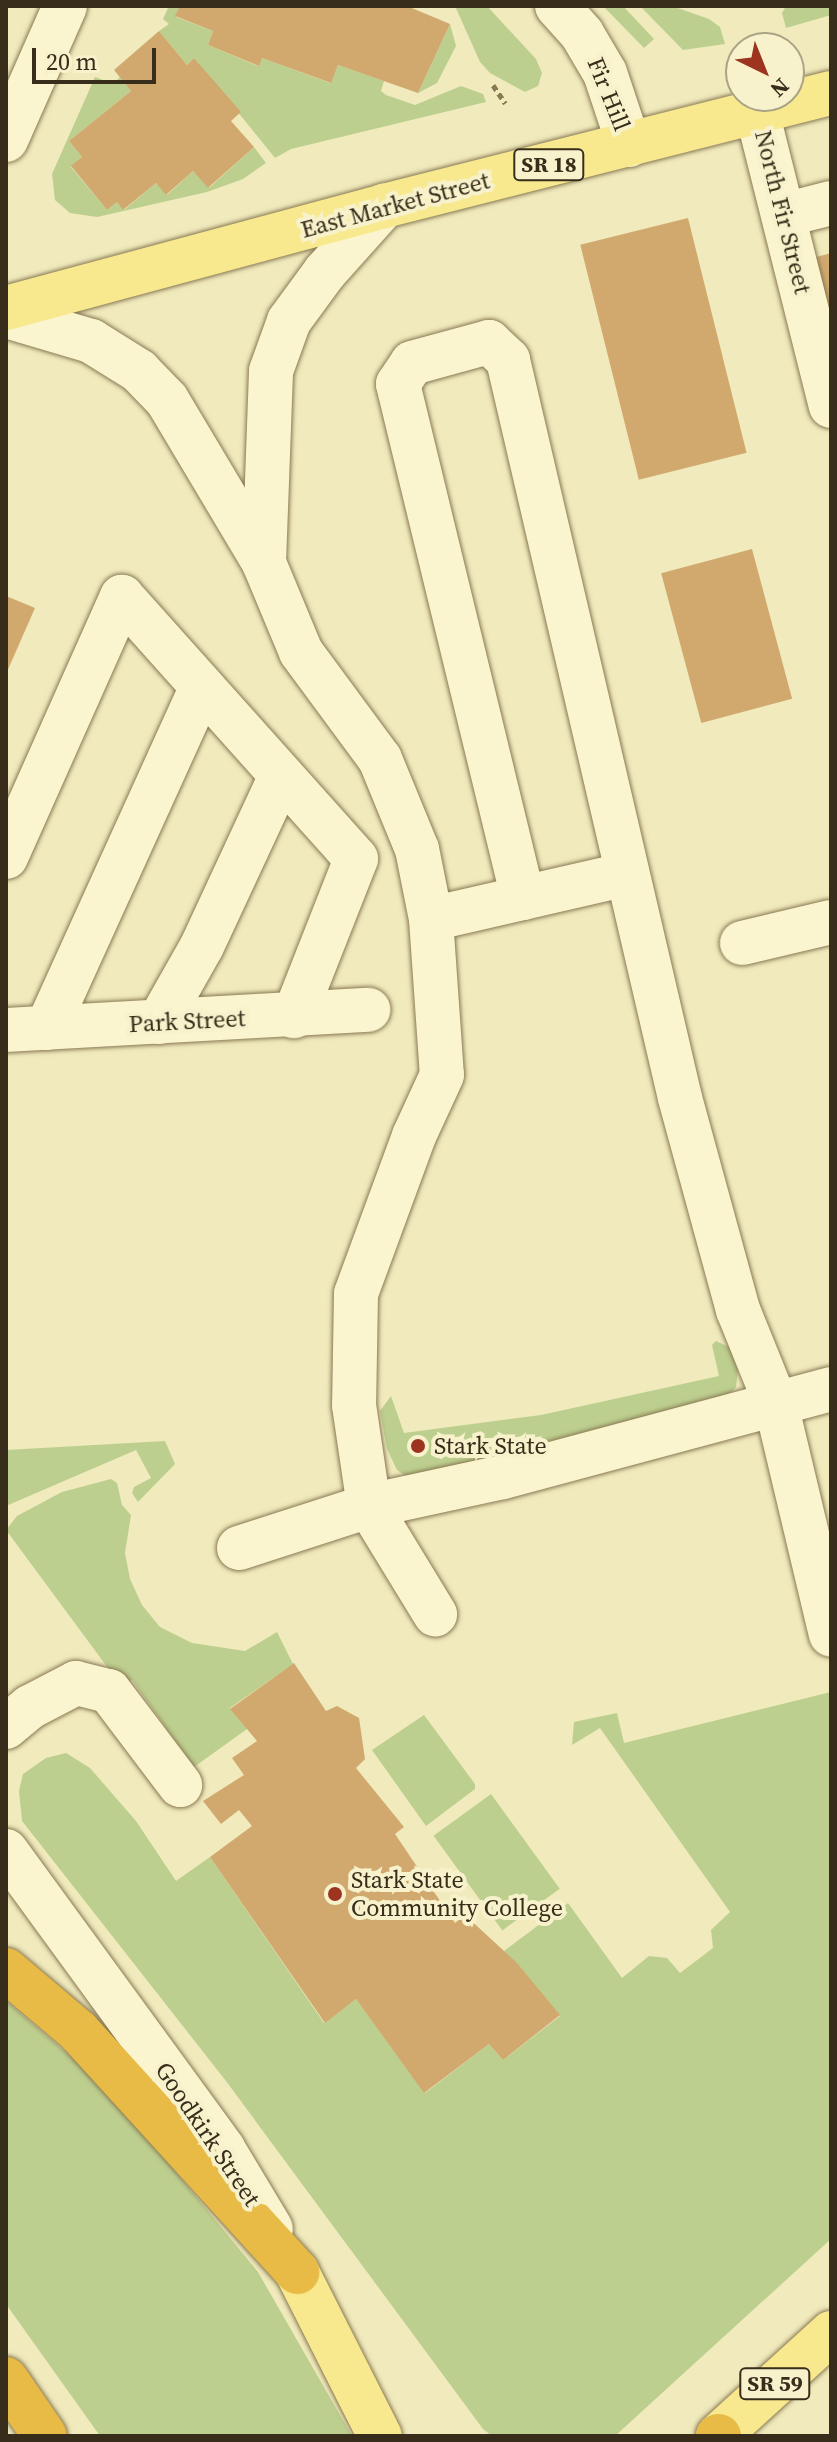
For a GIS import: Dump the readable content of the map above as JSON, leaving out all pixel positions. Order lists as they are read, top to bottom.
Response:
{
  "streets": {
    "main road": [
      "SR 18",
      "East Market Street",
      "Goodkirk Street",
      "SR 59"
    ],
    "street": ["Fir Hill", "North Fir Street", "Park Street"]
  },
  "crossings": [
    ["Fir Hill", "East Market Street"],
    ["East Market Street", "North Fir Street"]
  ],
  "places": ["Stark State", "Stark State Community College"],
  "scale_bar": "20 m",
  "north": "bottom right"
}
